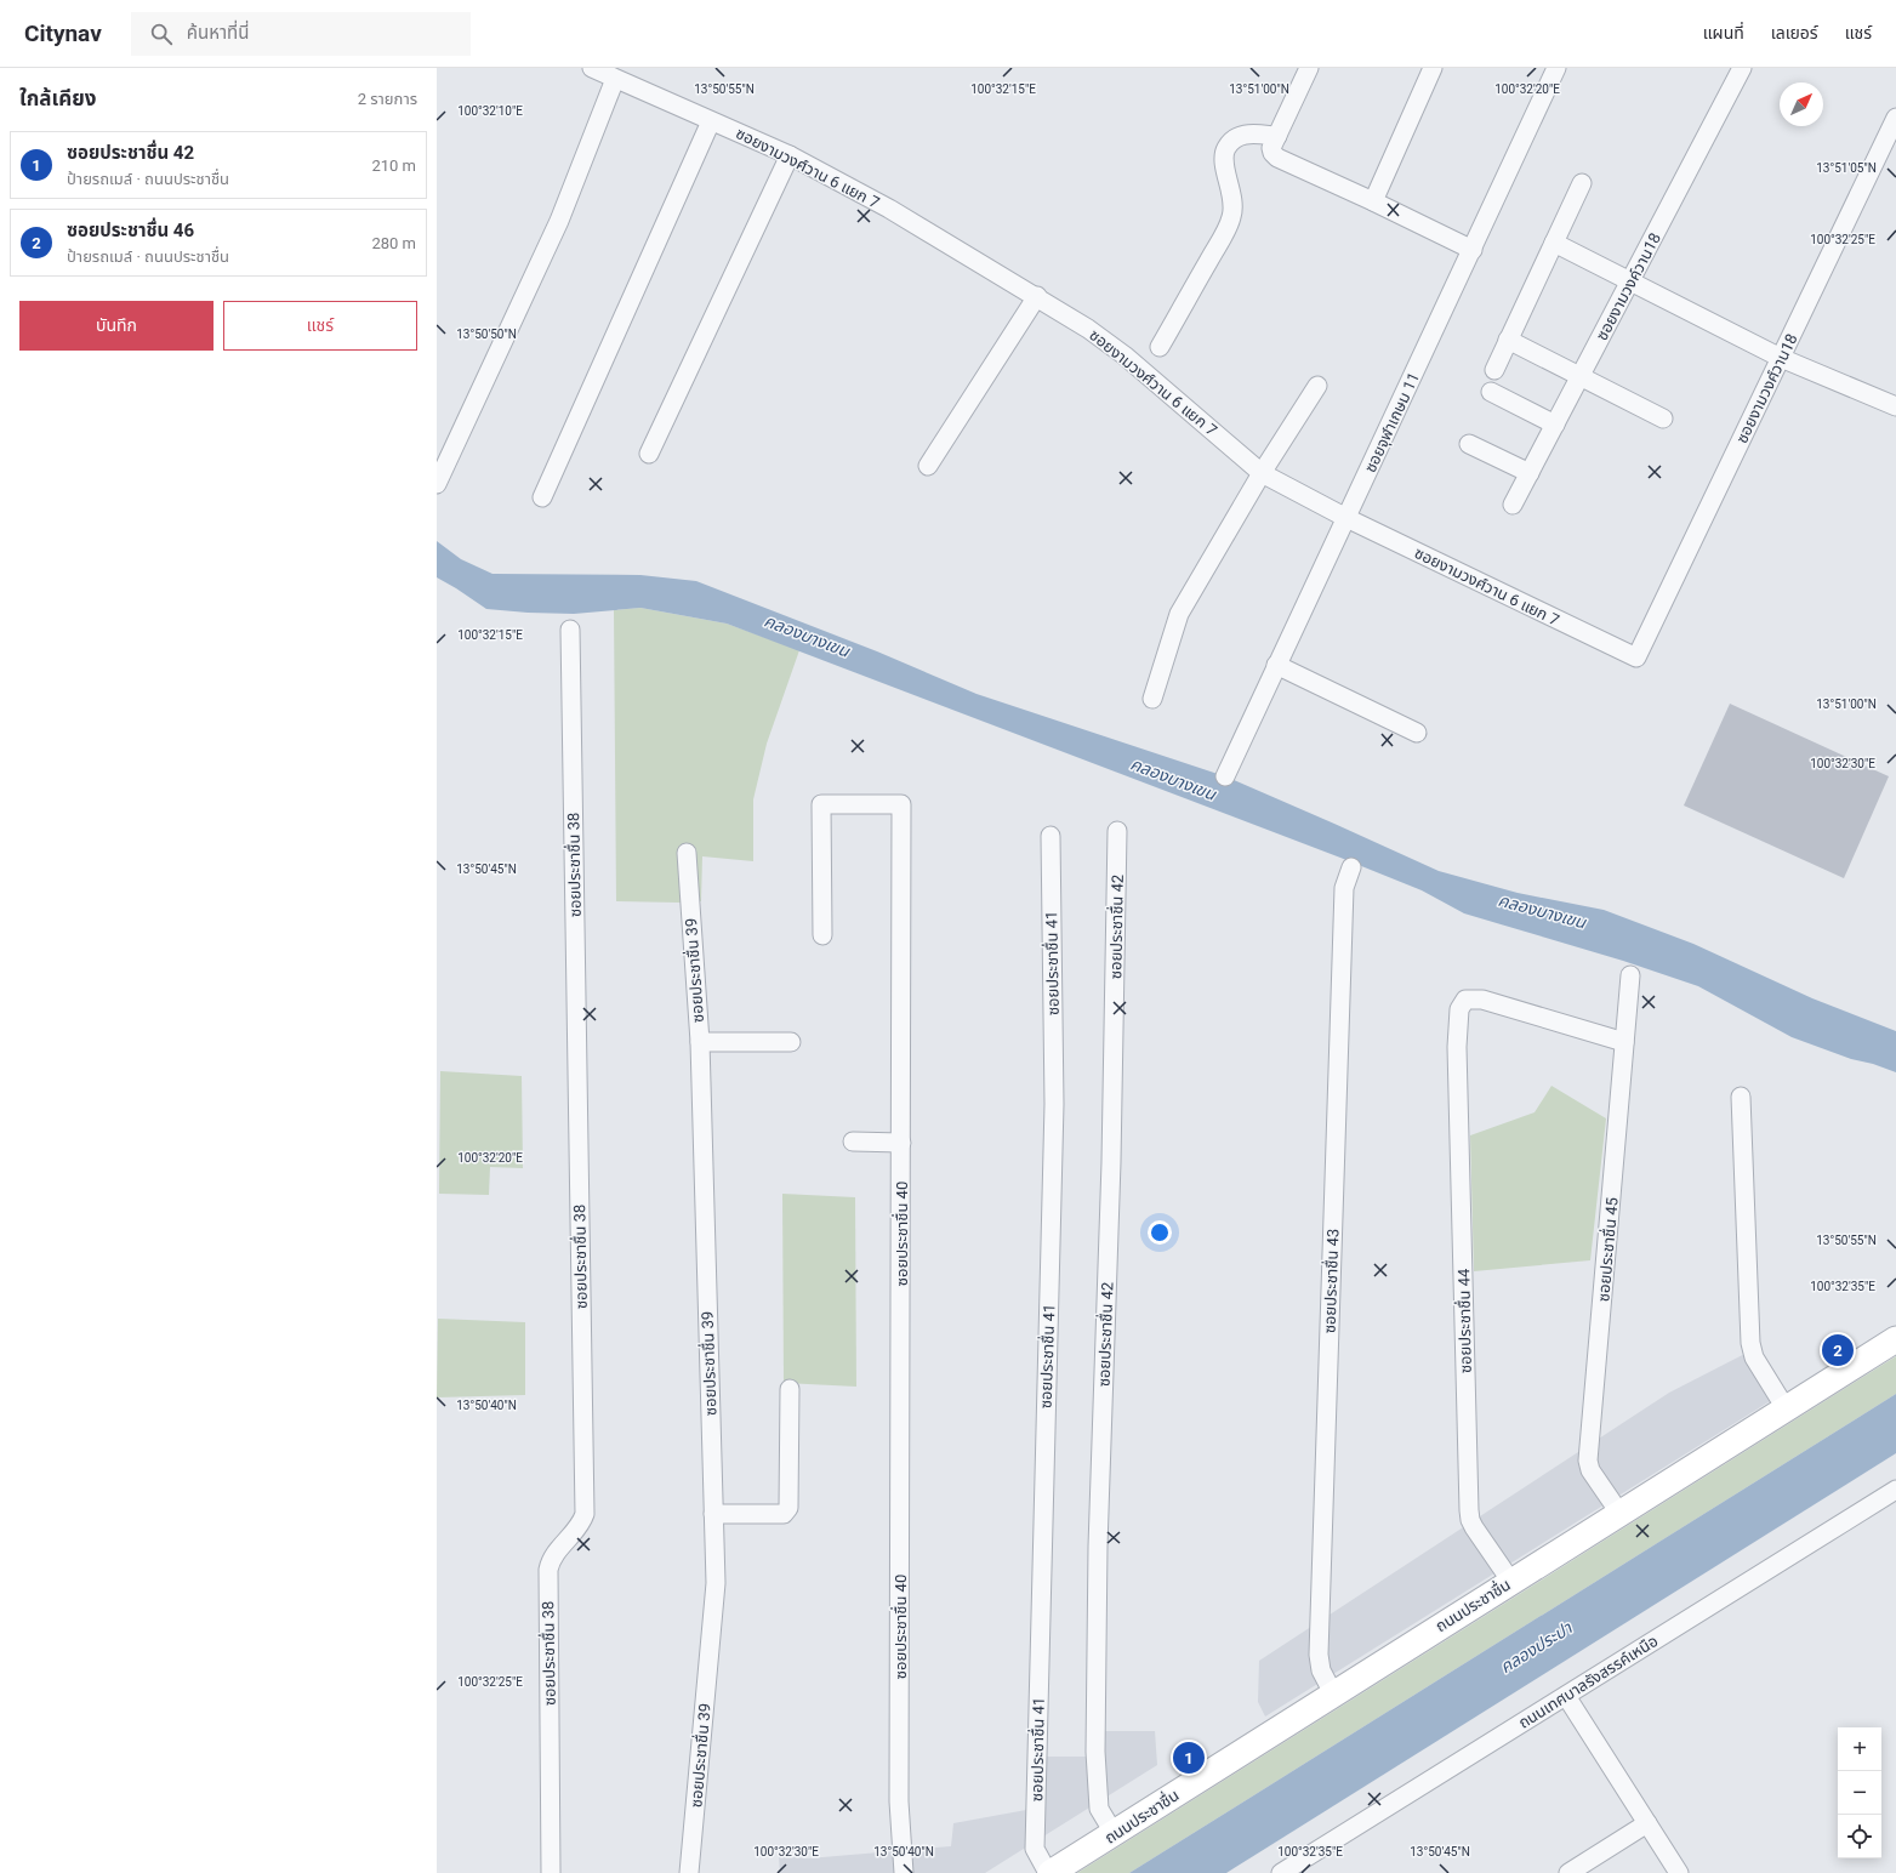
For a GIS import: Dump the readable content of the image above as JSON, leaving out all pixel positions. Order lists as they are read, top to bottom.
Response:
{
  "streets": {
    "main road": ["ถนนประชาชื่น"],
    "street": [
      "ซอยงามวงศ์วาน 6 แยก 7",
      "ซอยงามวงค์วาน18",
      "ซอยงามวงศ์วาน18",
      "ซอยจุฬาเกษม 11",
      "ซอยประชาชื่น 38",
      "ซอยประชาชื่น 42",
      "ซอยประชาชื่น 41",
      "ซอยประชาชื่น 39",
      "ซอยประชาชื่น 40",
      "ซอยประชาชื่น 45",
      "ซอยประชาชื่น 43",
      "ซอยประชาชื่น 44",
      "ถนนเทศบาลรังสรรค์เหนือ"
    ]
  },
  "crossings": [
    ["ซอยงามวงศ์วาน 6 แยก 7", "ซอยงามวงศ์วาน18"],
    ["ซอยงามวงศ์วาน 6 แยก 7", "ซอยจุฬาเกษม 11"],
    ["ซอยประชาชื่น 42", "ถนนประชาชื่น"],
    ["ซอยประชาชื่น 41", "ถนนประชาชื่น"],
    ["ซอยประชาชื่น 45", "ซอยประชาชื่น 44"],
    ["ซอยประชาชื่น 45", "ถนนประชาชื่น"],
    ["ซอยประชาชื่น 43", "ถนนประชาชื่น"],
    ["ซอยประชาชื่น 44", "ถนนประชาชื่น"]
  ],
  "water": ["คลองบางเขน", "คลองประปา"],
  "north": "top right",
  "page": {
    "header": "Citynav",
    "search": "ค้นหาที่นี่",
    "nav": ["แผนที่", "เลเยอร์", "แชร์"],
    "heading": ["ใกล้เคียง", "2 รายการ"],
    "list": [
      {
        "mark": "1",
        "name": "ซอยประชาชื่น 42",
        "note": "ป้ายรถเมล์ · ถนนประชาชื่น",
        "value": "210 m"
      },
      {
        "mark": "2",
        "name": "ซอยประชาชื่น 46",
        "note": "ป้ายรถเมล์ · ถนนประชาชื่น",
        "value": "280 m"
      }
    ],
    "buttons": ["บันทึก", "แชร์"],
    "pins": ["2", "1"],
    "map_buttons": ["+", "−"]
  },
  "coordinates": [
    "13°50'55\"N",
    "100°32'15\"E",
    "13°51'00\"N",
    "100°32'20\"E",
    "100°32'10\"E",
    "13°51'05\"N",
    "100°32'25\"E",
    "13°50'50\"N",
    "100°32'30\"E",
    "13°50'45\"N",
    "100°32'35\"E",
    "13°50'40\"N"
  ]
}
